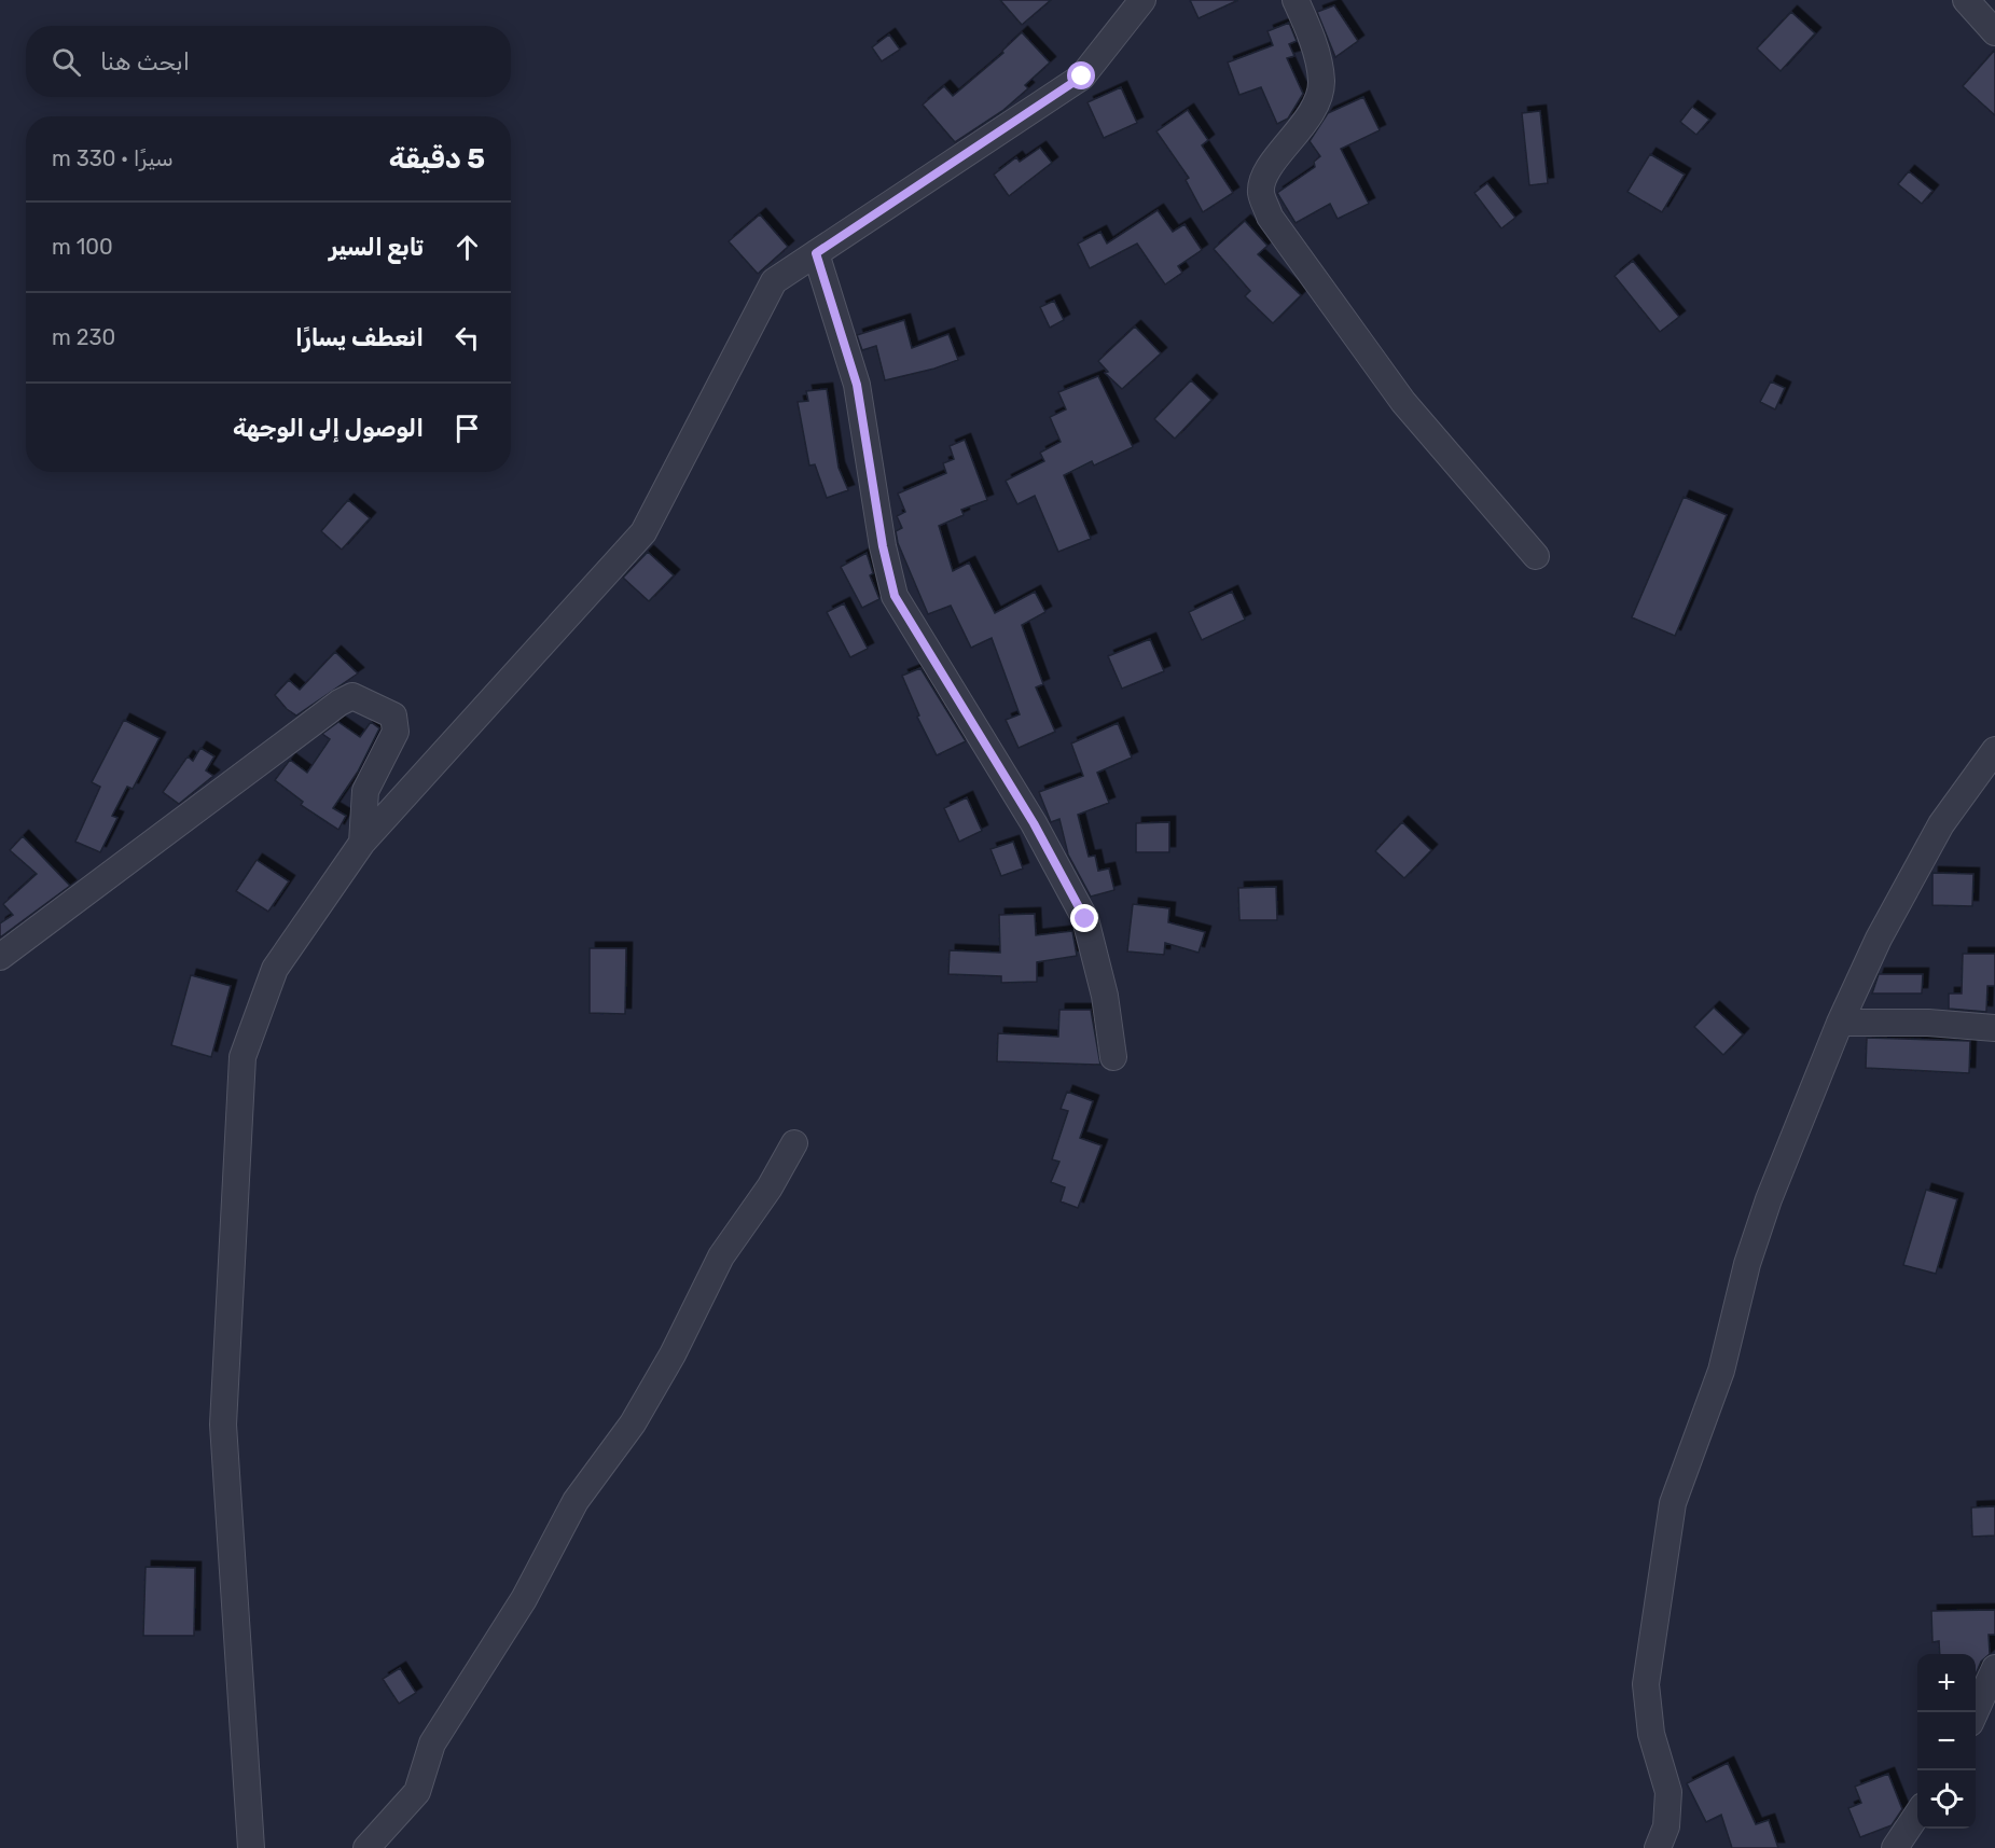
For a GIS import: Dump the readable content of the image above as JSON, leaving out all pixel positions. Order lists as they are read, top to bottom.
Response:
{
  "page": {
    "search": "ابحث هنا",
    "heading": ["5 دقيقة", "سيرًا · 330 m"],
    "list": [
      ["تابع السير", "100 m"],
      ["انعطف يسارًا", "230 m"],
      "الوصول إلى الوجهة"
    ],
    "map_buttons": ["+", "−"]
  }
}
